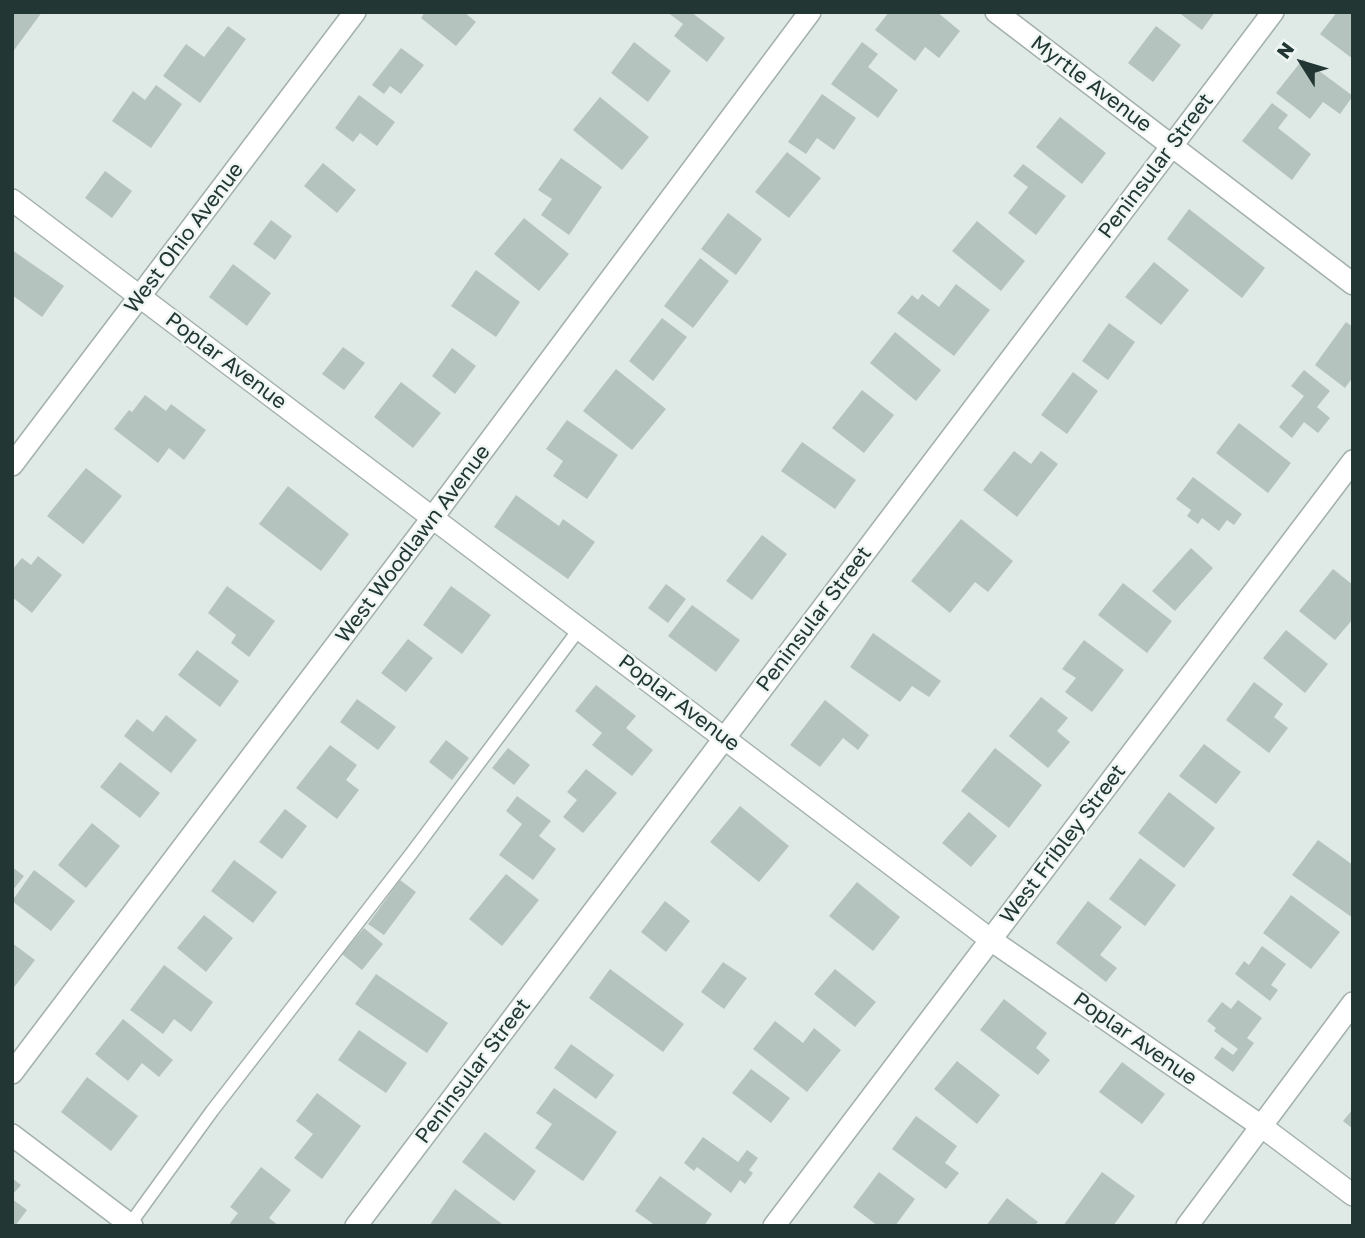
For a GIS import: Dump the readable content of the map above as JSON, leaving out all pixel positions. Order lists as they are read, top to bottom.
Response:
{
  "streets": {
    "street": [
      "Myrtle Avenue",
      "Peninsular Street",
      "West Ohio Avenue",
      "Poplar Avenue",
      "West Woodlawn Avenue",
      "West Fribley Street"
    ]
  },
  "crossings": [
    ["Myrtle Avenue", "Peninsular Street"],
    ["Peninsular Street", "Poplar Avenue"],
    ["West Ohio Avenue", "Poplar Avenue"],
    ["Poplar Avenue", "West Woodlawn Avenue"],
    ["Poplar Avenue", "West Fribley Street"]
  ],
  "north": "top left"
}
